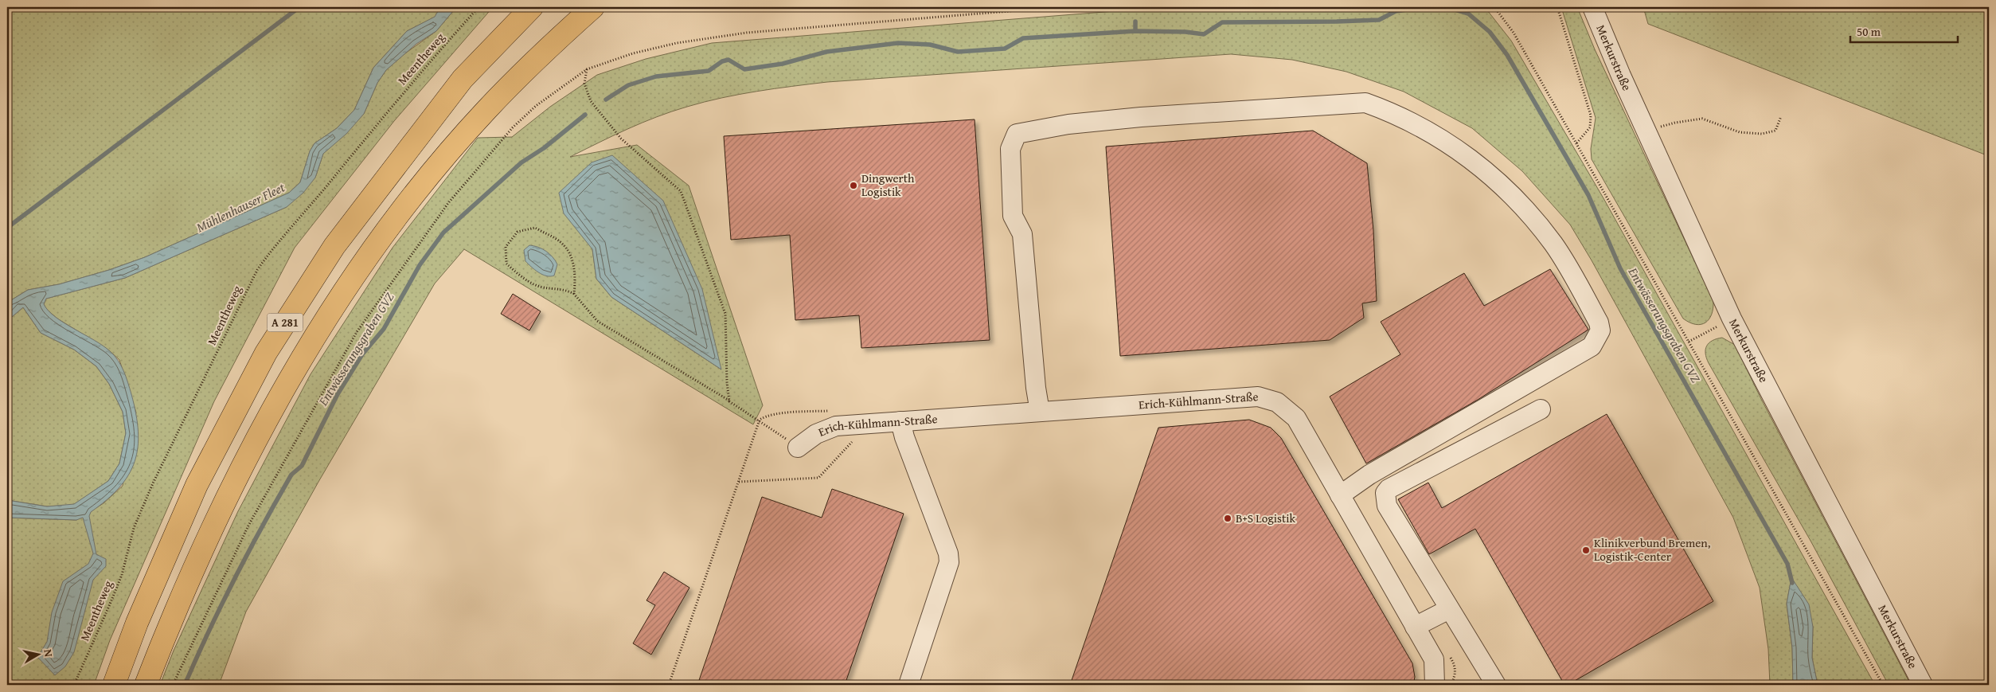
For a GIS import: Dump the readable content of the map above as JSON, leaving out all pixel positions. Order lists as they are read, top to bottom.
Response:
{
  "streets": {
    "highway": ["A 281"],
    "street": ["Merkurstraße", "Erich-Kühlmann-Straße"],
    "path": ["Meentheweg"]
  },
  "water": ["Mühlenhauser Fleet", "Entwässerungsgraben GVZ"],
  "places": ["Dingwerth Logistik", "B+S Logistik", "Klinikverbund Bremen, Logistik-Center"],
  "scale_bar": "50 m",
  "north": "right"
}
